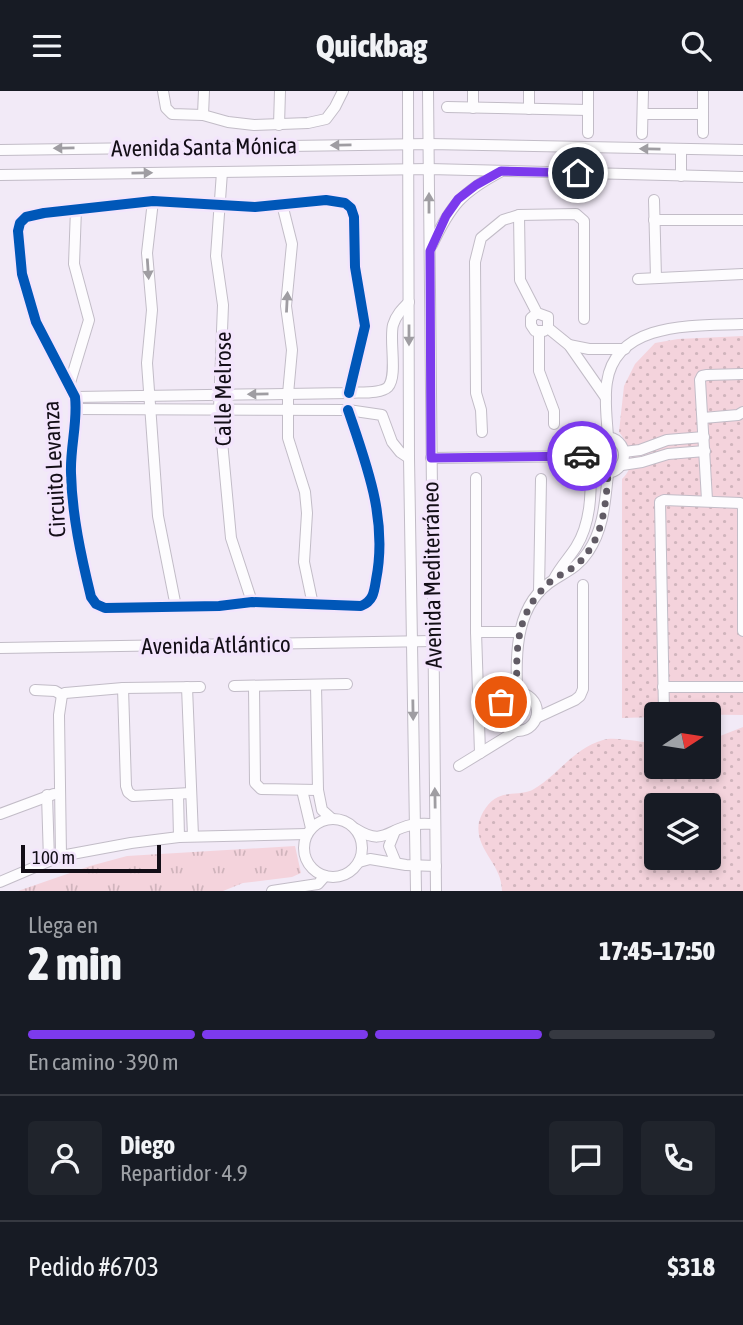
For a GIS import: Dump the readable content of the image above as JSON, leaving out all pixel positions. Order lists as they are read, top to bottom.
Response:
{
  "streets": {
    "street": [
      "Avenida Santa Mónica",
      "Calle Melrose",
      "Circuito Levanza",
      "Avenida Mediterráneo",
      "Avenida Atlántico"
    ]
  },
  "crossings": [
    ["Avenida Santa Mónica", "Calle Melrose"],
    ["Avenida Santa Mónica", "Avenida Mediterráneo"],
    ["Calle Melrose", "Circuito Levanza"],
    ["Circuito Levanza", "Avenida Mediterráneo"],
    ["Avenida Mediterráneo", "Avenida Atlántico"]
  ],
  "scale_bar": "100 m",
  "north": "right",
  "page": {
    "header": "Quickbag",
    "scale": "100 m",
    "heading": ["2 min", "Llega en", "17:45–17:50"],
    "panel": [
      "Diego",
      "Repartidor · 4.9",
      "Pedido #6703",
      "$318"
    ],
    "bar": "En camino · 390 m"
  }
}
